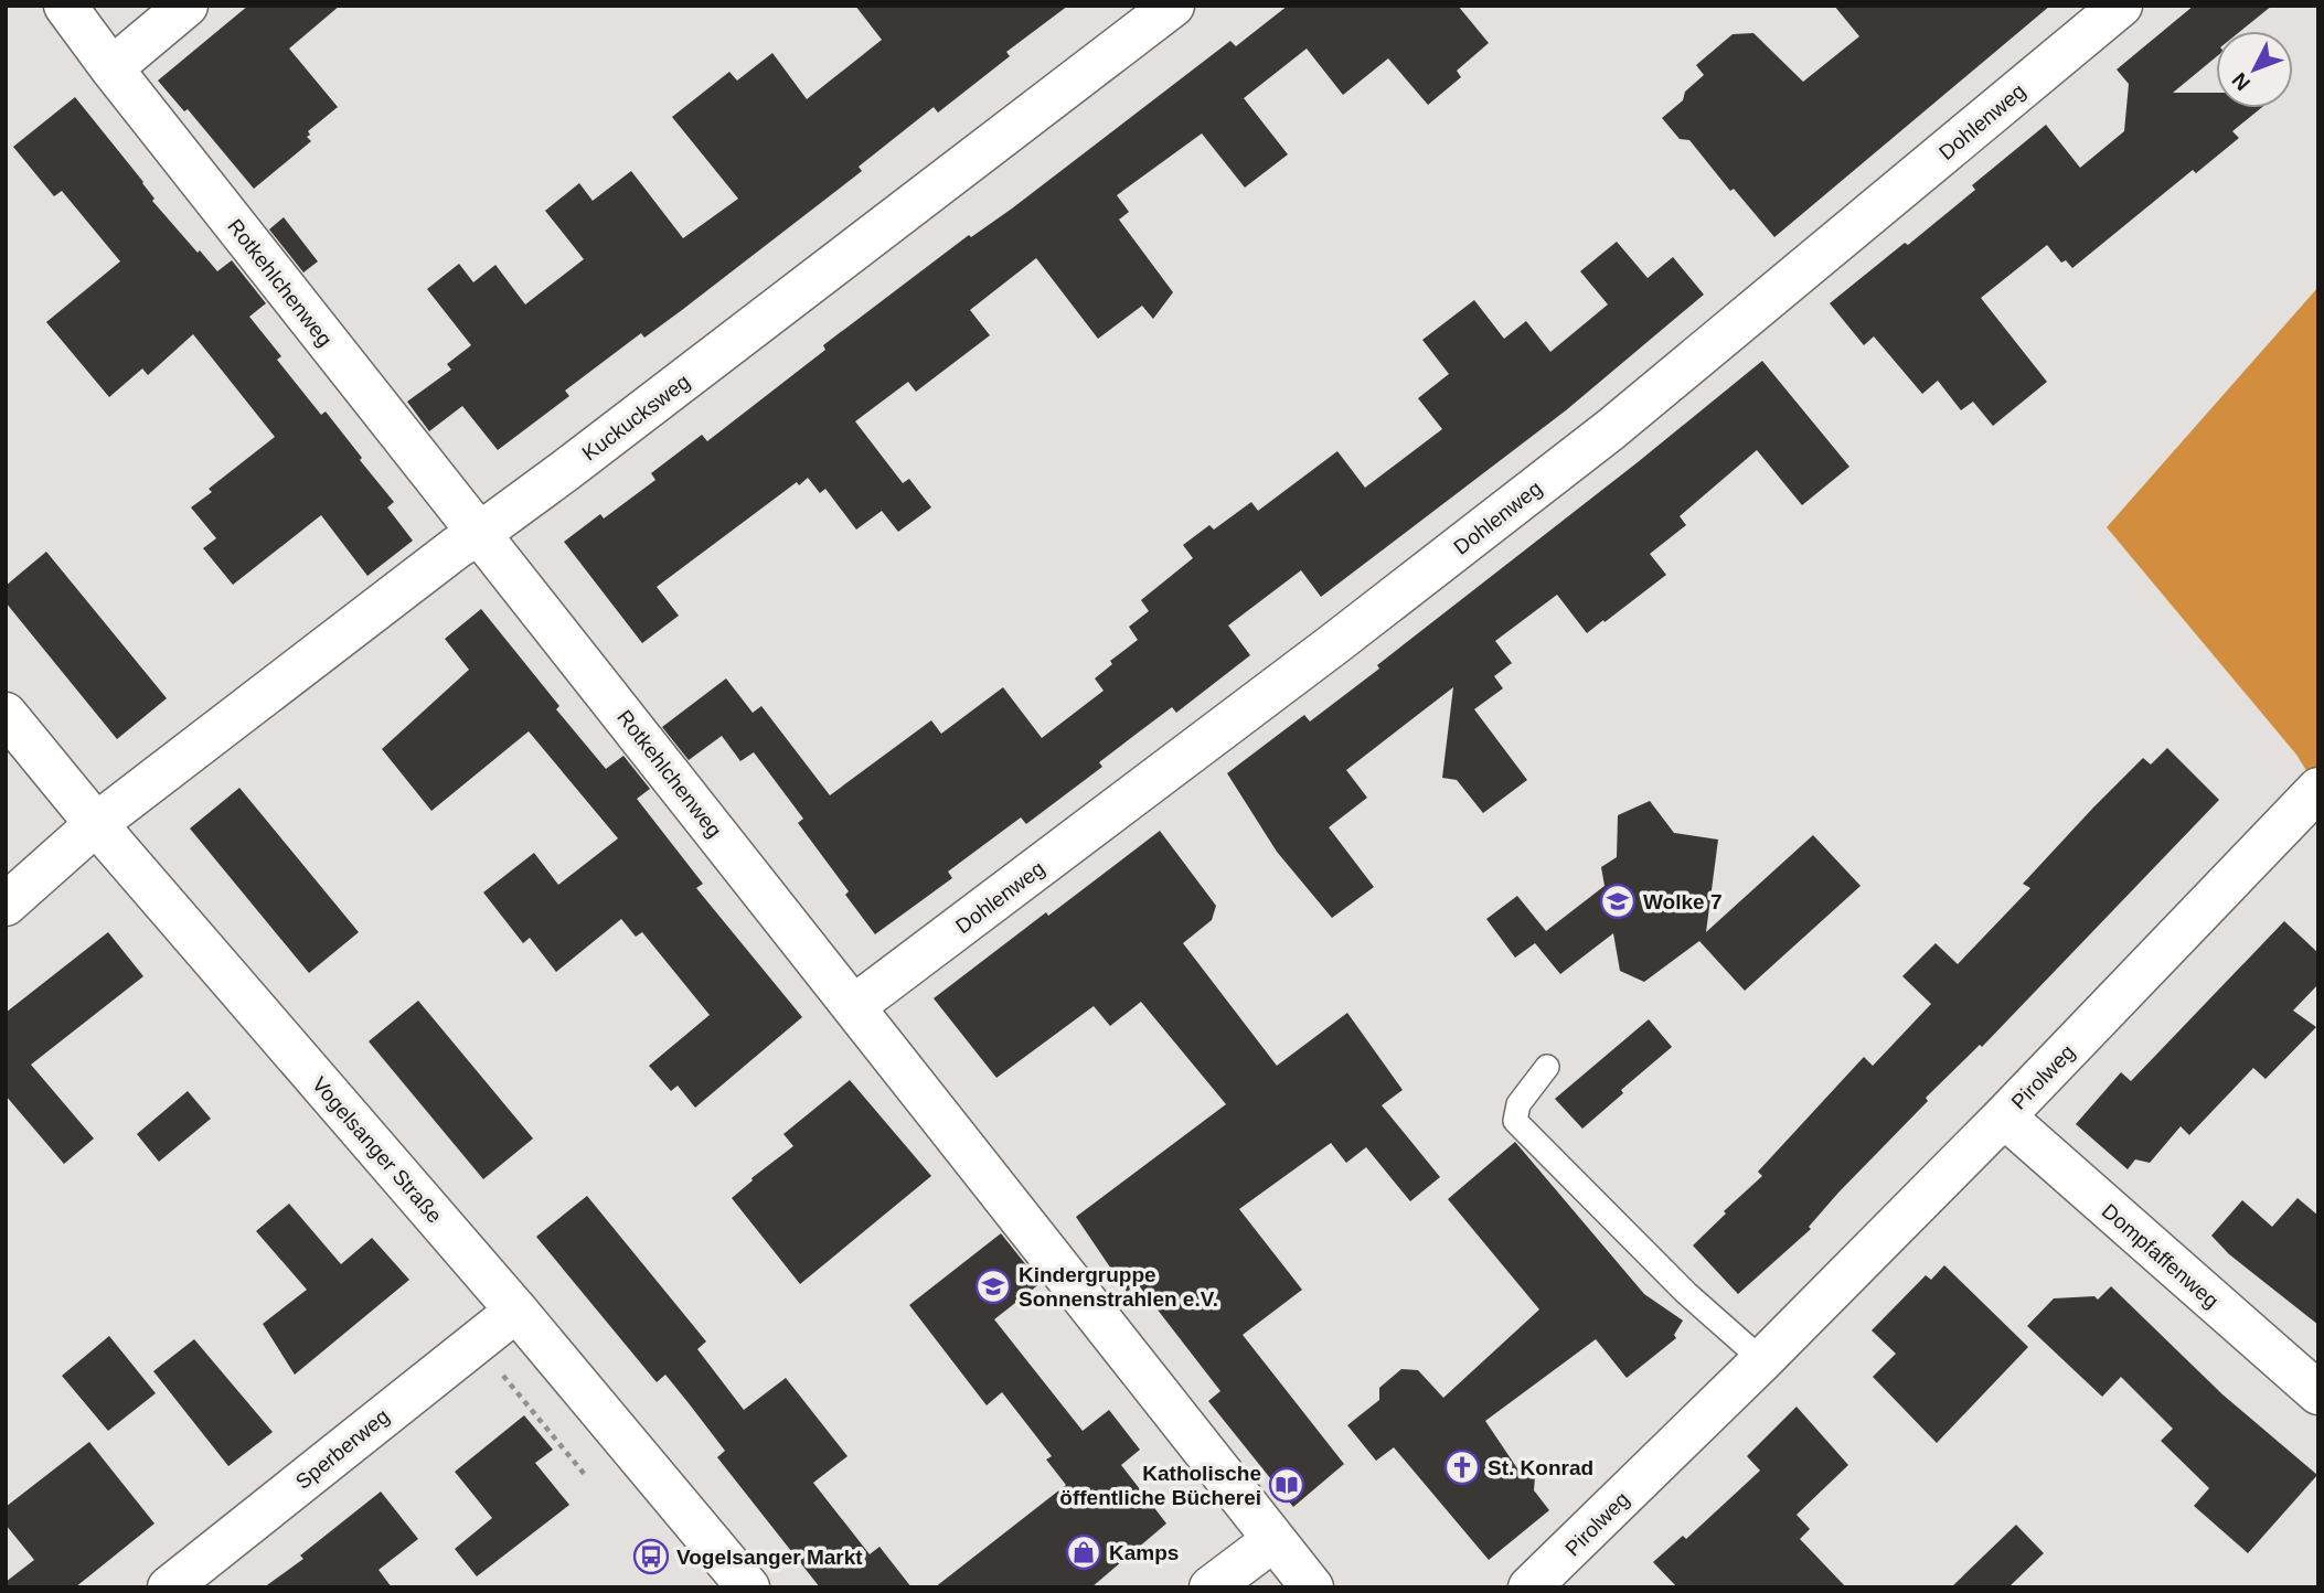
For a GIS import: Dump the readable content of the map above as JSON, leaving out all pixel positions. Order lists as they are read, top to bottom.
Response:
{
  "streets": {
    "street": [
      "Dohlenweg",
      "Rotkehlchenweg",
      "Kuckucksweg",
      "Pirolweg",
      "Vogelsanger Straße",
      "Dompfaffenweg",
      "Sperberweg"
    ]
  },
  "crossings": [
    ["Dohlenweg", "Rotkehlchenweg"],
    ["Rotkehlchenweg", "Kuckucksweg"],
    ["Kuckucksweg", "Vogelsanger Straße"],
    ["Pirolweg", "Dompfaffenweg"],
    ["Vogelsanger Straße", "Sperberweg"]
  ],
  "places": {
    "school or university": ["Wolke 7", "Kindergruppe Sonnenstrahlen e.V."],
    "church": ["St. Konrad"],
    "library": ["Katholische öffentliche Bücherei"],
    "shop": ["Kamps"],
    "bus stop": ["Vogelsanger Markt"]
  },
  "north": "bottom left"
}
